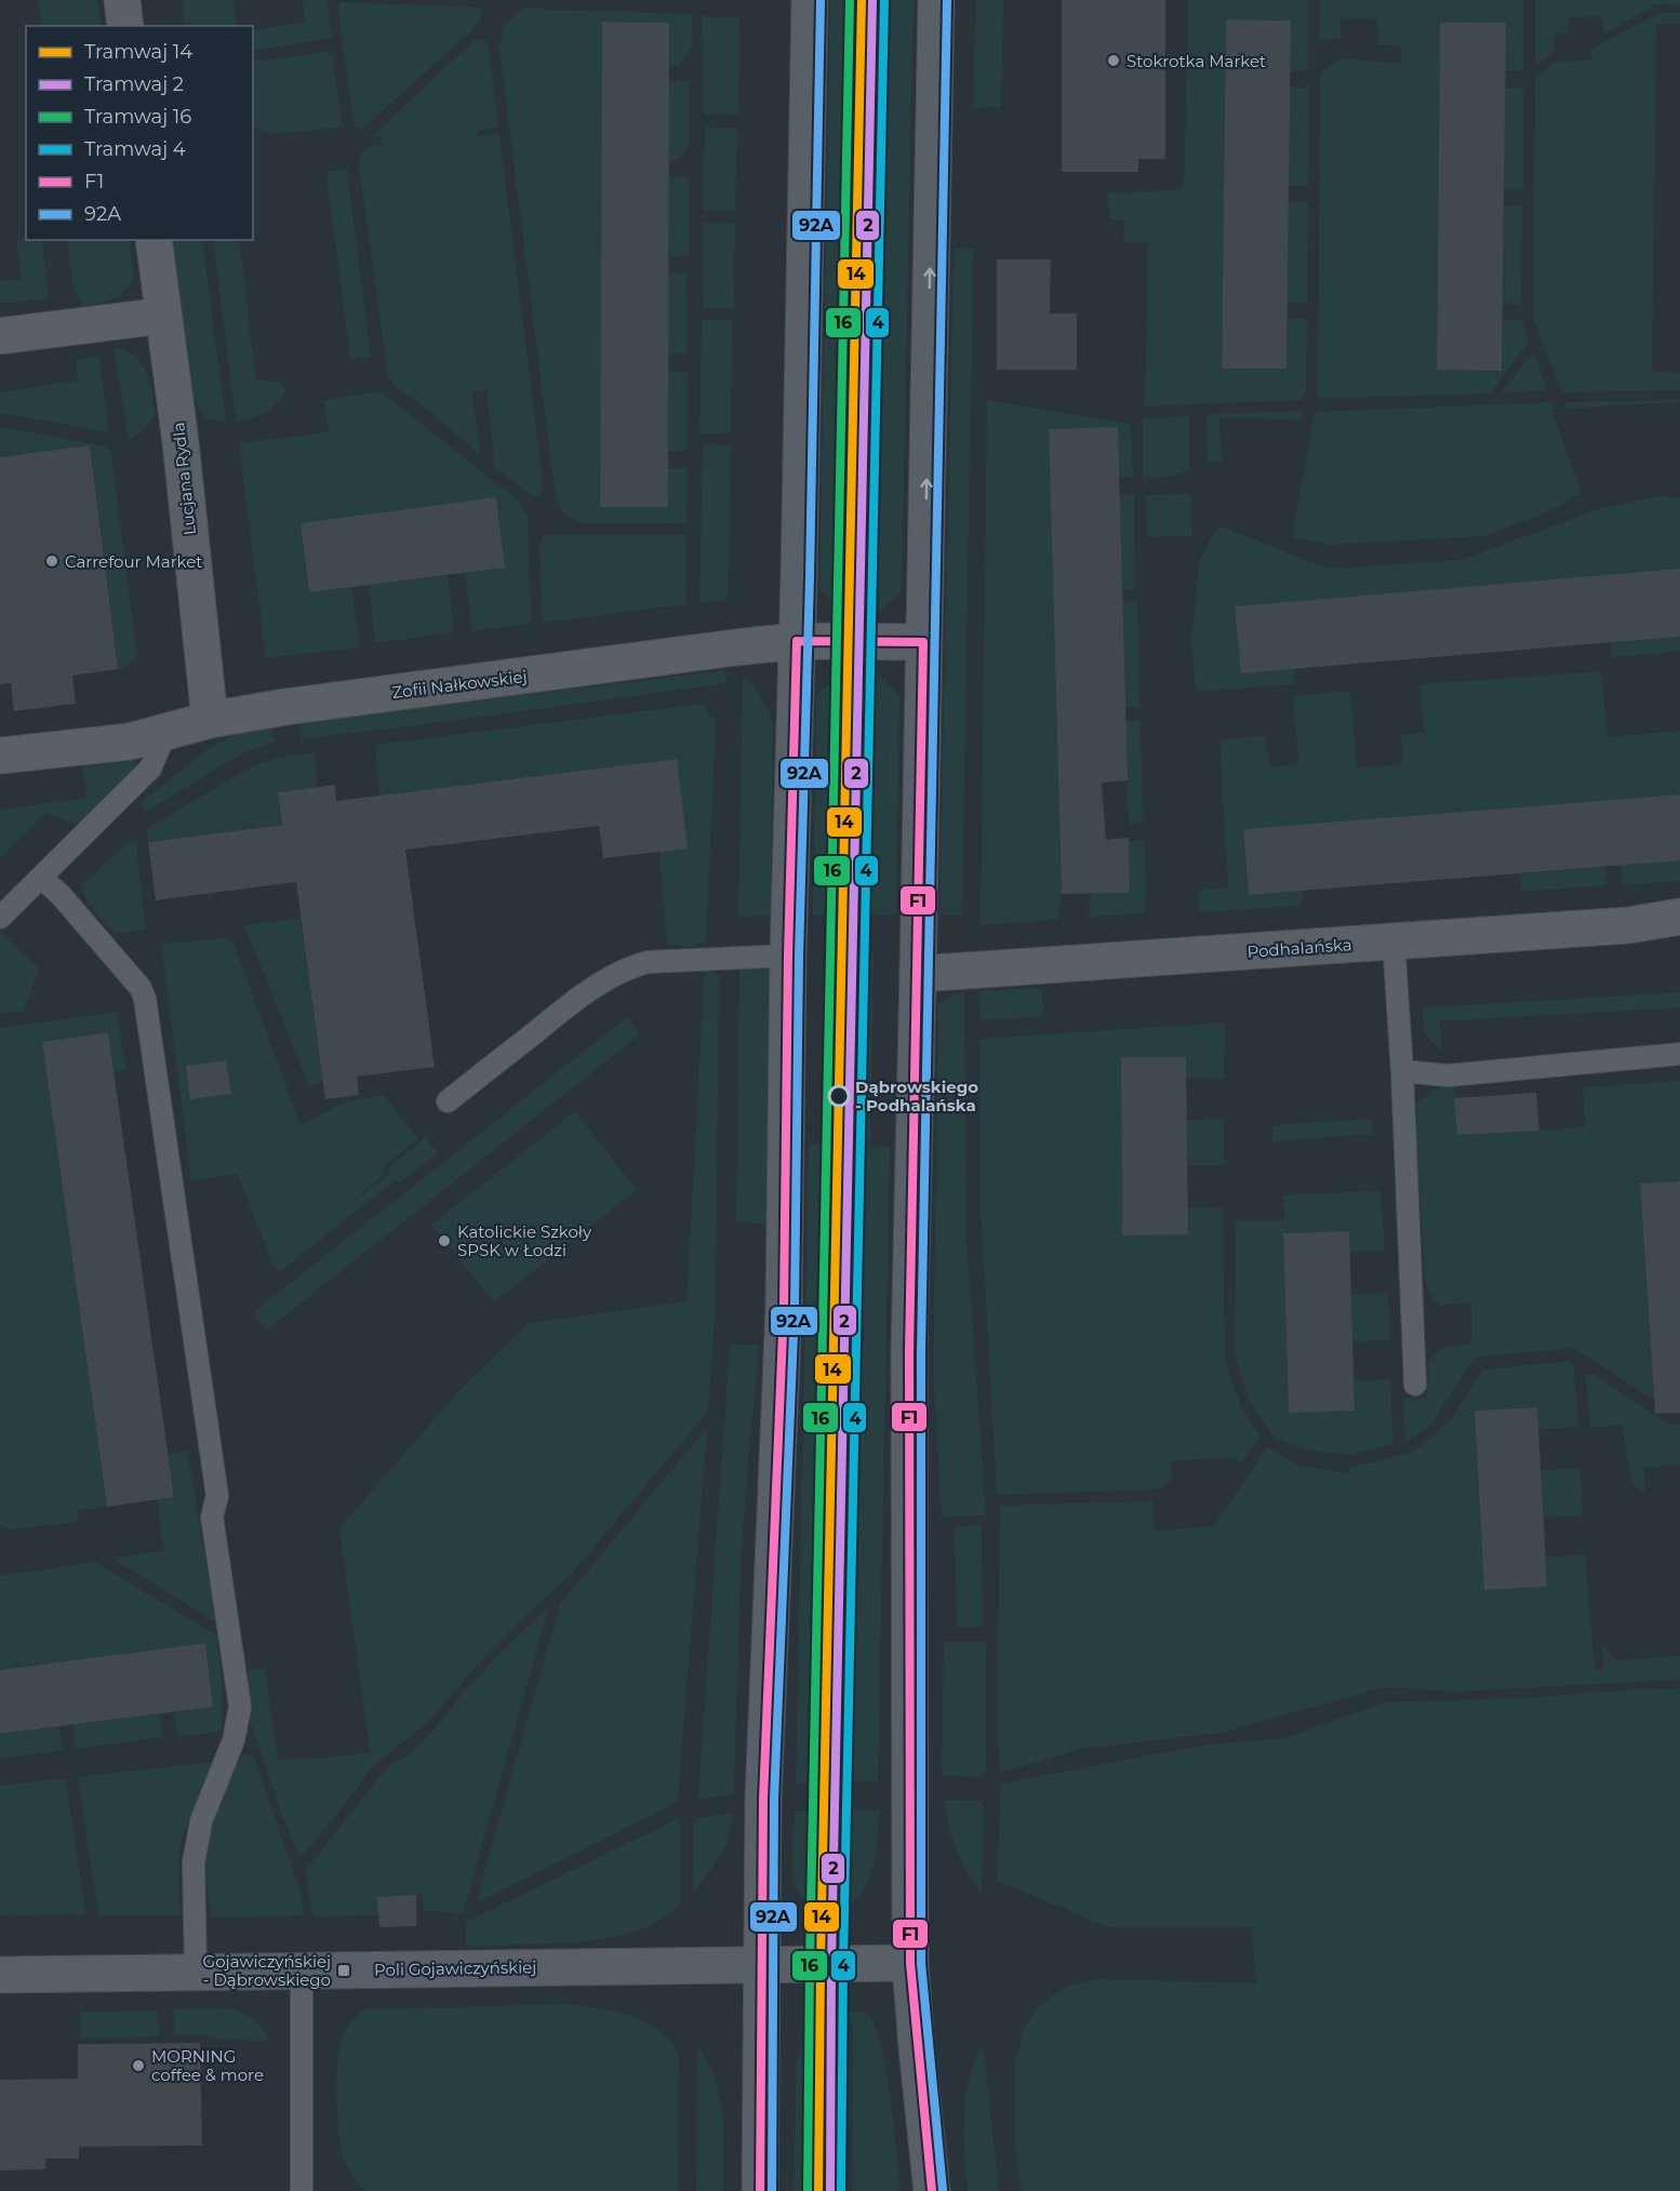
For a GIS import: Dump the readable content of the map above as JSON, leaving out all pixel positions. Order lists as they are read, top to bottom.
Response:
{
  "streets": {
    "main road": ["Poli Gojawiczyńskiej"],
    "street": ["Lucjana Rydla", "Zofii Nałkowskiej", "Podhalańska"]
  },
  "crossings": [
    ["Lucjana Rydla", "Zofii Nałkowskiej"]
  ],
  "places": {
    "other": [
      "Stokrotka Market",
      "Carrefour Market",
      "Dąbrowskiego - Podhalańska",
      "Katolickie Szkoły SPSK w Łodzi",
      "MORNING coffee & more"
    ],
    "transit": ["Gojawiczyńskiej - Dąbrowskiego"]
  },
  "lines": [
    "tram line 14",
    "tram line 2",
    "tram line 16",
    "tram line 4",
    "transit line 92A",
    "transit line F1"
  ],
  "legend": [
    "Tramwaj 14",
    "Tramwaj 2",
    "Tramwaj 16",
    "Tramwaj 4",
    "F1",
    "92A"
  ]
}
